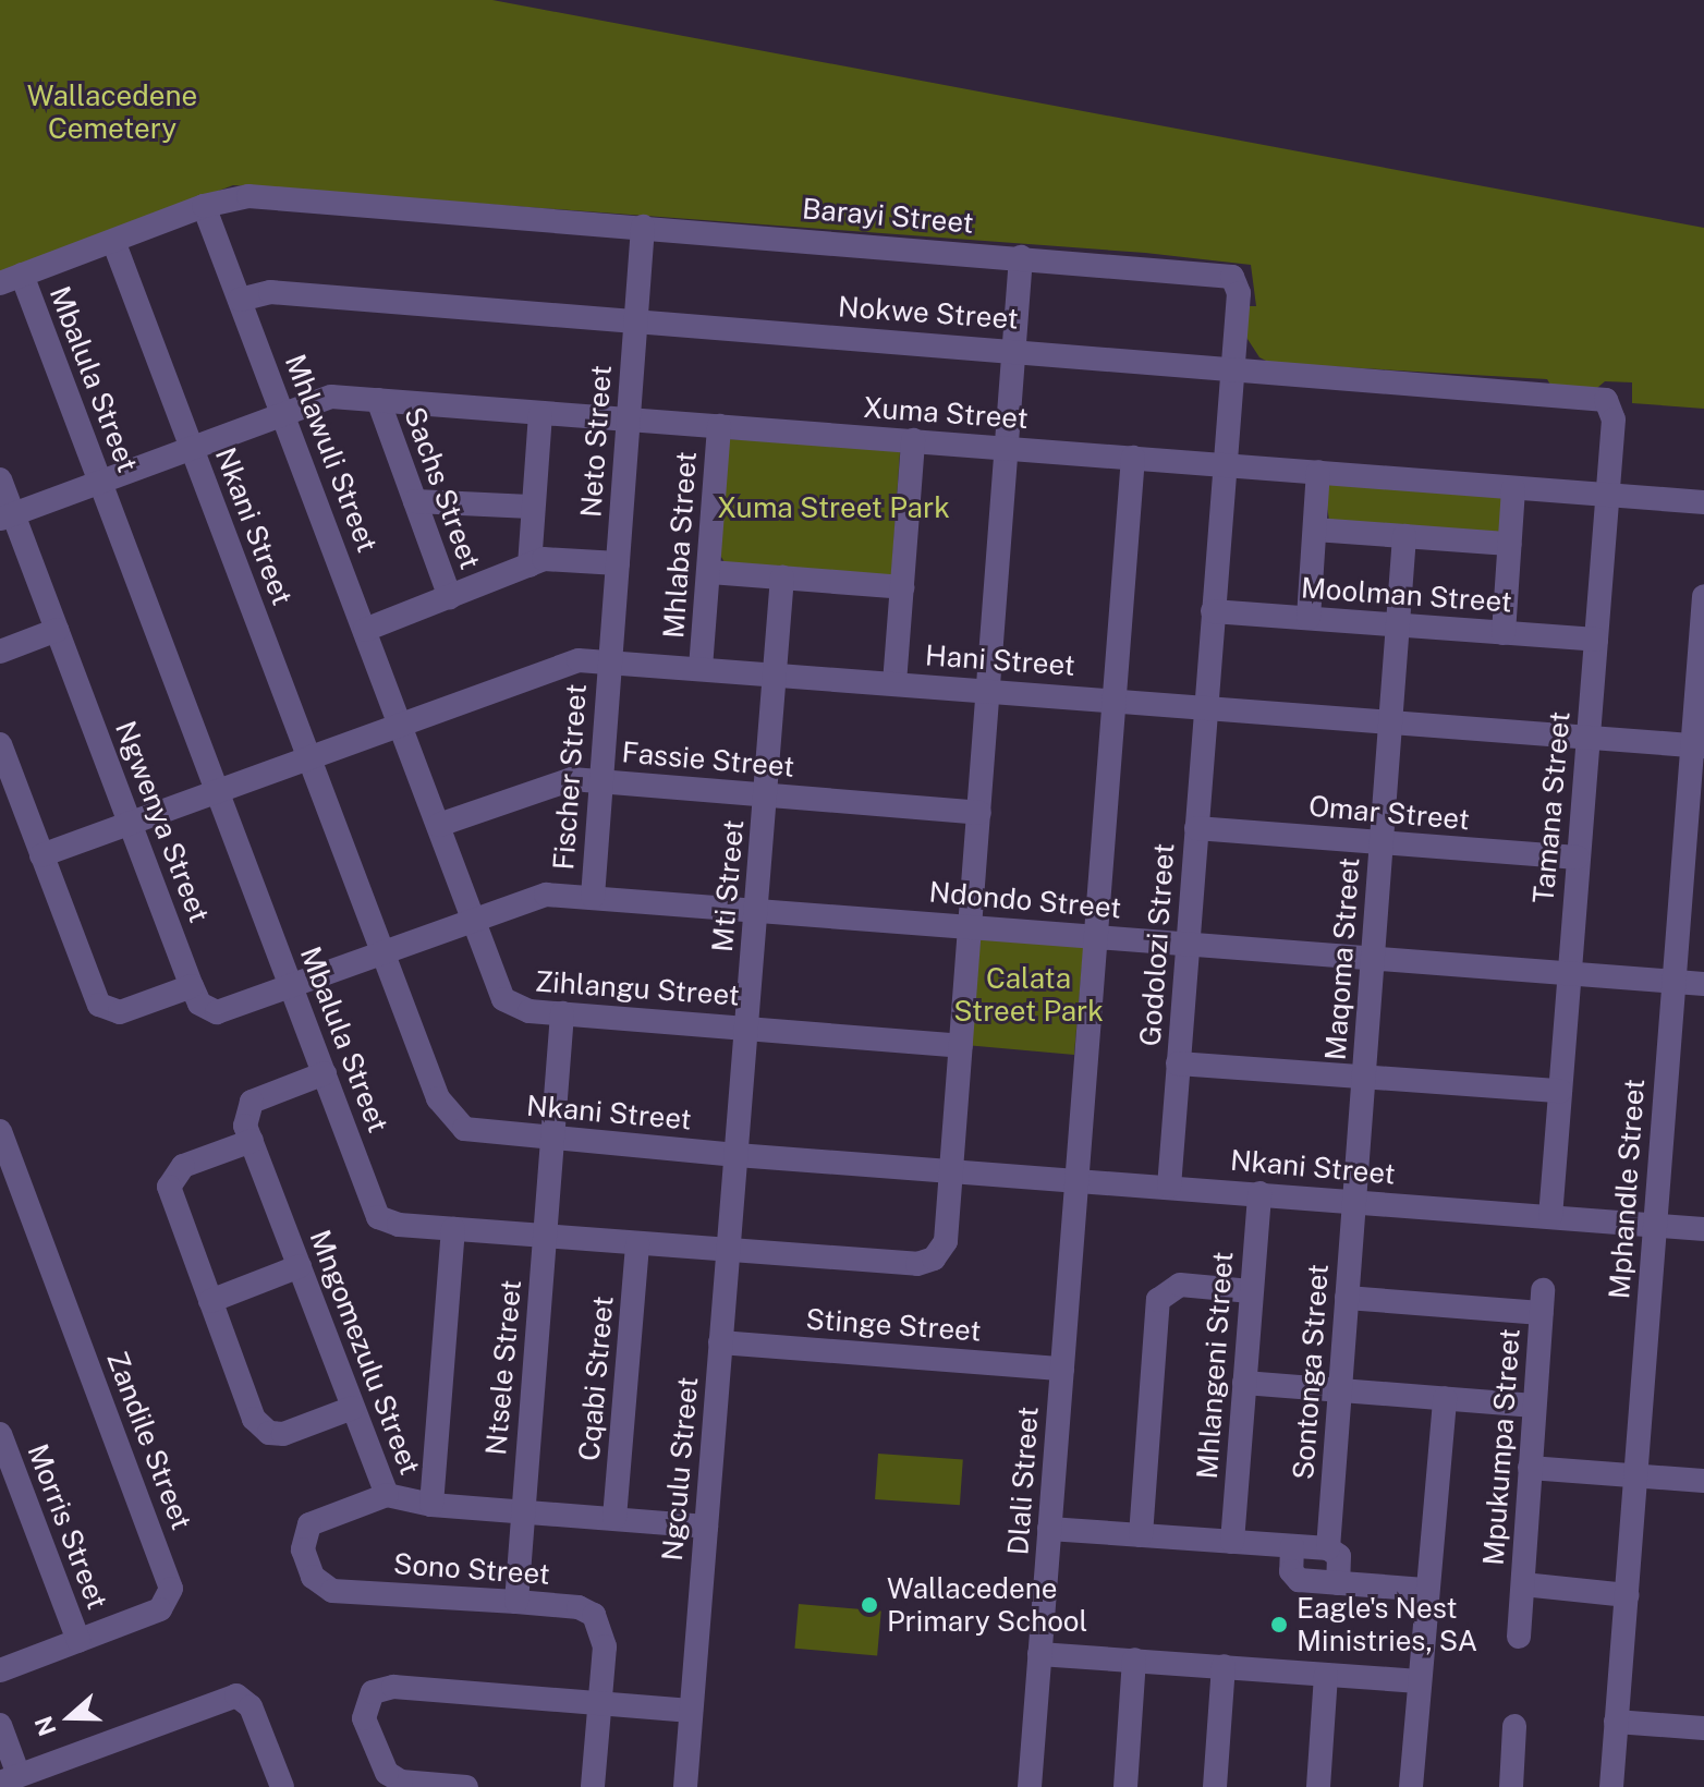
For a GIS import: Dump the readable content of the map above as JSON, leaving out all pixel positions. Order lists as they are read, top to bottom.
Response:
{
  "streets": {
    "street": [
      "Barayi Street",
      "Nokwe Street",
      "Mbalula Street",
      "Xuma Street",
      "Neto Street",
      "Mhlawuli Street",
      "Sachs Street",
      "Nkani Street",
      "Mhlaba Street",
      "Moolman Street",
      "Hani Street",
      "Fassie Street",
      "Fischer Street",
      "Tamana Street",
      "Omar Street",
      "Ngwenya Street",
      "Mti Street",
      "Ndondo Street",
      "Godolozi Street",
      "Maqoma Street",
      "Zihlangu Street",
      "Mphandle Street",
      "Stinge Street",
      "Mngomezulu Street",
      "Mhlangeni Street",
      "Ntsele Street",
      "Sontonga Street",
      "Cqabi Street",
      "Zandile Street",
      "Mpukumpa Street",
      "Ngculu Street",
      "Dlali Street",
      "Morris Street",
      "Sono Street"
    ]
  },
  "crossings": [
    ["Barayi Street", "Nokwe Street"],
    ["Barayi Street", "Mbalula Street"],
    ["Barayi Street", "Xuma Street"],
    ["Barayi Street", "Neto Street"],
    ["Barayi Street", "Mhlawuli Street"],
    ["Barayi Street", "Nkani Street"],
    ["Barayi Street", "Moolman Street"],
    ["Barayi Street", "Hani Street"],
    ["Barayi Street", "Godolozi Street"],
    ["Nokwe Street", "Neto Street"],
    ["Nokwe Street", "Mhlawuli Street"],
    ["Nokwe Street", "Tamana Street"],
    ["Mbalula Street", "Xuma Street"],
    ["Mbalula Street", "Nkani Street"],
    ["Mbalula Street", "Hani Street"],
    ["Mbalula Street", "Ngwenya Street"],
    ["Mbalula Street", "Mngomezulu Street"],
    ["Mbalula Street", "Ntsele Street"],
    ["Mbalula Street", "Cqabi Street"],
    ["Mbalula Street", "Ngculu Street"],
    ["Xuma Street", "Neto Street"],
    ["Xuma Street", "Mhlawuli Street"],
    ["Xuma Street", "Sachs Street"],
    ["Xuma Street", "Nkani Street"],
    ["Xuma Street", "Mhlaba Street"],
    ["Xuma Street", "Tamana Street"],
    ["Xuma Street", "Ngwenya Street"],
    ["Xuma Street", "Dlali Street"],
    ["Neto Street", "Hani Street"],
    ["Neto Street", "Fischer Street"],
    ["Mhlawuli Street", "Hani Street"],
    ["Mhlawuli Street", "Zihlangu Street"],
    ["Nkani Street", "Hani Street"],
    ["Nkani Street", "Tamana Street"],
    ["Nkani Street", "Ngwenya Street"],
    ["Nkani Street", "Mti Street"],
    ["Nkani Street", "Ndondo Street"],
    ["Nkani Street", "Godolozi Street"],
    ["Nkani Street", "Maqoma Street"],
    ["Nkani Street", "Mphandle Street"],
    ["Nkani Street", "Mhlangeni Street"],
    ["Nkani Street", "Ntsele Street"],
    ["Nkani Street", "Sontonga Street"],
    ["Nkani Street", "Ngculu Street"],
    ["Nkani Street", "Dlali Street"],
    ["Mhlaba Street", "Hani Street"],
    ["Moolman Street", "Tamana Street"],
    ["Moolman Street", "Maqoma Street"],
    ["Hani Street", "Fischer Street"],
    ["Hani Street", "Tamana Street"],
    ["Hani Street", "Ngwenya Street"],
    ["Hani Street", "Mti Street"],
    ["Hani Street", "Godolozi Street"],
    ["Hani Street", "Maqoma Street"],
    ["Hani Street", "Zihlangu Street"],
    ["Hani Street", "Mphandle Street"],
    ["Hani Street", "Dlali Street"],
    ["Fassie Street", "Fischer Street"],
    ["Fassie Street", "Mti Street"],
    ["Fassie Street", "Zihlangu Street"],
    ["Fischer Street", "Ndondo Street"],
    ["Tamana Street", "Omar Street"],
    ["Tamana Street", "Ndondo Street"],
    ["Omar Street", "Godolozi Street"],
    ["Omar Street", "Maqoma Street"],
    ["Ngwenya Street", "Ndondo Street"],
    ["Mti Street", "Ndondo Street"],
    ["Mti Street", "Zihlangu Street"],
    ["Mti Street", "Ngculu Street"],
    ["Ndondo Street", "Godolozi Street"],
    ["Ndondo Street", "Maqoma Street"],
    ["Ndondo Street", "Zihlangu Street"],
    ["Ndondo Street", "Mphandle Street"],
    ["Ndondo Street", "Dlali Street"],
    ["Maqoma Street", "Sontonga Street"],
    ["Zihlangu Street", "Ntsele Street"],
    ["Stinge Street", "Ngculu Street"],
    ["Stinge Street", "Dlali Street"],
    ["Mngomezulu Street", "Ntsele Street"],
    ["Mngomezulu Street", "Cqabi Street"],
    ["Mngomezulu Street", "Ngculu Street"],
    ["Mngomezulu Street", "Sono Street"],
    ["Ntsele Street", "Sono Street"],
    ["Sontonga Street", "Mpukumpa Street"],
    ["Zandile Street", "Morris Street"]
  ],
  "parks": ["Wallacedene Cemetery", "Xuma Street Park", "Calata Street Park"],
  "places": ["Wallacedene Primary School", "Eagle's Nest Ministries, SA"],
  "north": "left"
}
